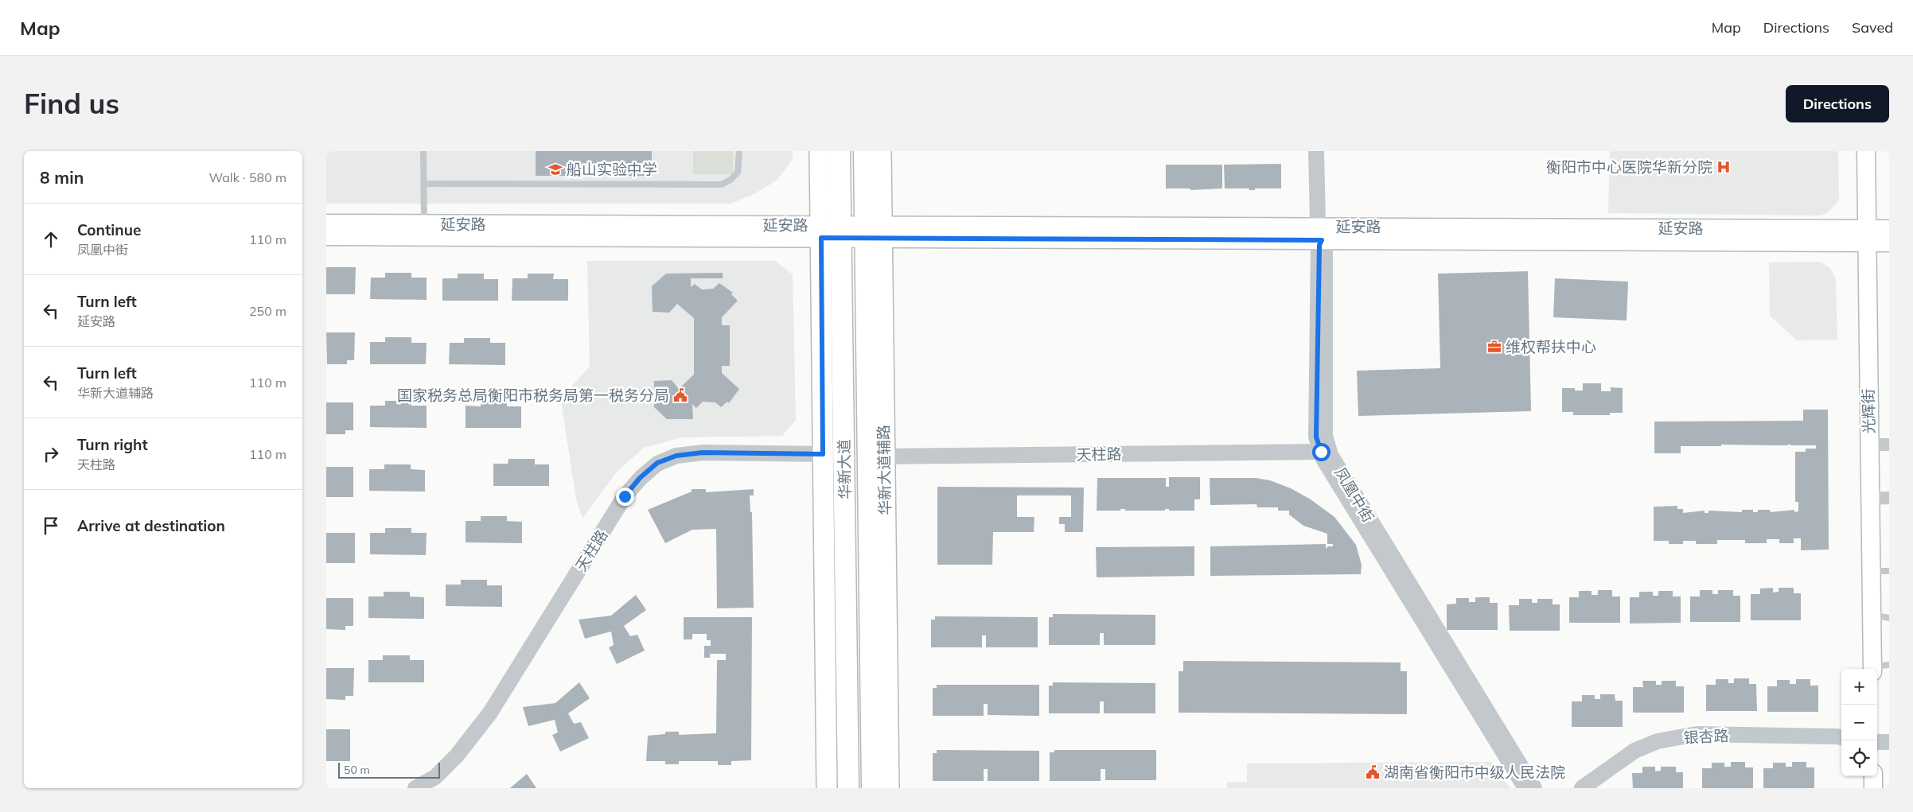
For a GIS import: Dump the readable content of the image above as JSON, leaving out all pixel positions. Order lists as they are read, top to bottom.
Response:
{
  "streets": {
    "highway": ["华新大道"],
    "main road": ["延安路", "光辉街", "华新大道辅路"],
    "street": ["天柱路", "凤凰中街", "银杏路"]
  },
  "crossings": [
    ["延安路", "光辉街"],
    ["延安路", "华新大道"],
    ["延安路", "凤凰中街"],
    ["天柱路", "华新大道"],
    ["天柱路", "华新大道辅路"],
    ["天柱路", "凤凰中街"],
    ["华新大道", "华新大道辅路"]
  ],
  "places": {
    "hospital": ["衡阳市中心医院华新分院"],
    "school or university": ["船山实验中学"],
    "office": ["维权帮扶中心"],
    "public building": ["国家税务总局衡阳市税务局第一税务分局", "湖南省衡阳市中级人民法院"]
  },
  "scale_bar": "50 m",
  "page": {
    "header": "Map",
    "nav": ["Map", "Directions", "Saved"],
    "buttons": "Directions",
    "title": "Find us",
    "heading": ["8 min", "Walk · 580 m"],
    "list": [
      ["Continue", "凤凰中街", "110 m"],
      ["Turn left", "延安路", "250 m"],
      ["Turn left", "华新大道辅路", "110 m"],
      ["Turn right", "天柱路", "110 m"],
      "Arrive at destination"
    ],
    "map_buttons": ["+", "−"],
    "scale": "50 m"
  }
}
